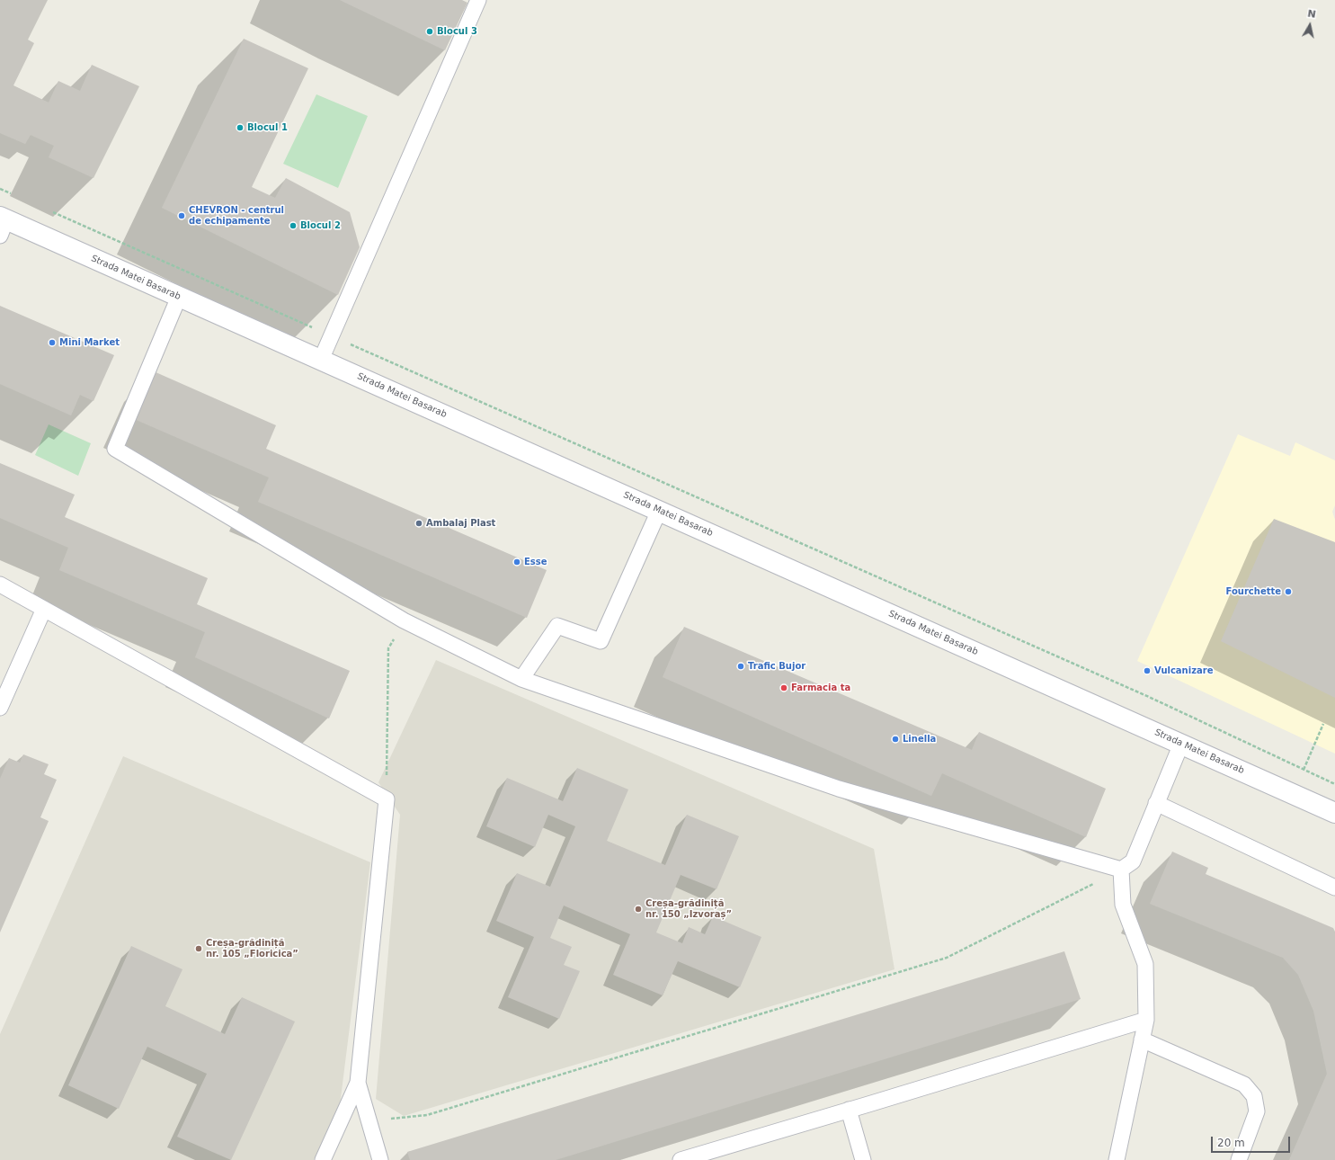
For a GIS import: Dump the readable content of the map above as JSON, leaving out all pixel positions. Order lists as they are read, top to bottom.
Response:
{
  "streets": {
    "street": ["Strada Matei Basarab"]
  },
  "places": [
    "Blocul 3",
    "Blocul 1",
    "CHEVRON - centrul de echipamente",
    "Blocul 2",
    "Mini Market",
    "Ambalaj Plast",
    "Esse",
    "Fourchette",
    "Trafic Bujor",
    "Vulcanizare",
    "Farmacia ta",
    "Linella",
    "Creșa-grădiniță nr. 150 „Izvoraș”",
    "Creșa-grădiniță nr. 105 „Floricica”"
  ],
  "scale_bar": "20 m",
  "north": "top"
}
